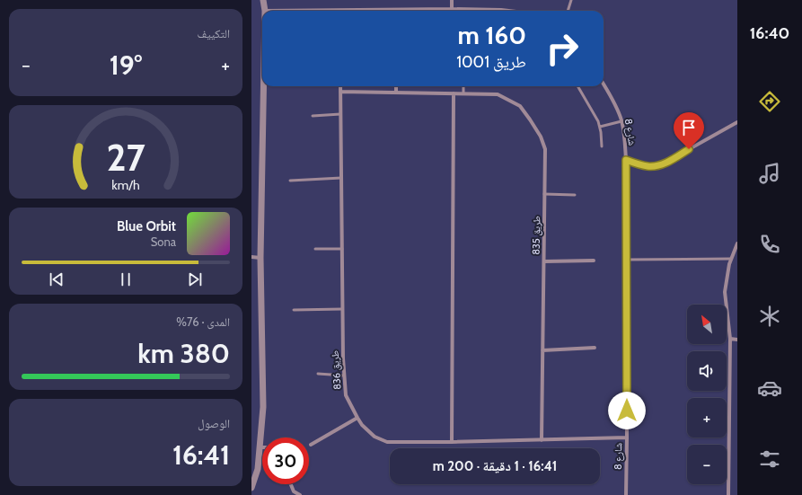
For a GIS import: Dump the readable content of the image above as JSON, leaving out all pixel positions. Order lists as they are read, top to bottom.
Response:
{
  "streets": {
    "street": ["شارع 8", "طريق 835", "طريق 836"]
  },
  "crossings": [
    ["شارع 8", "طريق 836"],
    ["طريق 835", "طريق 836"]
  ],
  "north": "top left",
  "page": {
    "tabs": "16:40",
    "tile": [
      "التكييف",
      ["المدى · 76%", "380 km"],
      ["الوصول", "16:41"]
    ],
    "turn": ["160 m", "طريق 1001"],
    "heat": ["−", "19°", "+"],
    "song": ["Blue Orbit", "Sona"],
    "map_buttons": ["+", "−"],
    "limit": "30",
    "trip": "16:41 · 1 دقيقة · 200 m",
    "gauge": ["27", "km/h"]
  }
}
